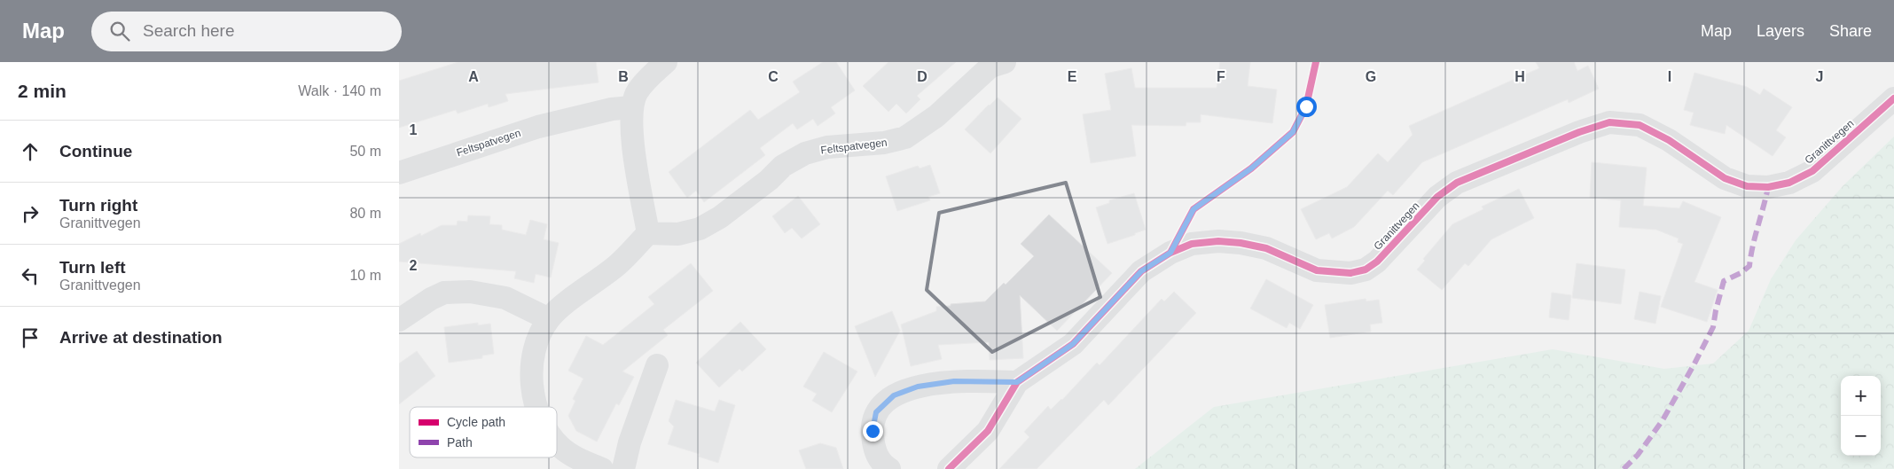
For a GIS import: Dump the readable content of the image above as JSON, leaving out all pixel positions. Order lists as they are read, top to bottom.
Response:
{
  "streets": {
    "street": ["Granittvegen", "Feltspatvegen"]
  },
  "legend": ["Cycle path", "Path"],
  "page": {
    "header": "Map",
    "search": "Search here",
    "nav": ["Map", "Layers", "Share"],
    "heading": ["2 min", "Walk · 140 m"],
    "list": [
      ["Continue", "50 m"],
      ["Turn right", "Granittvegen", "80 m"],
      ["Turn left", "Granittvegen", "10 m"],
      "Arrive at destination"
    ],
    "map_buttons": ["+", "−"]
  },
  "grid": {
    "columns": [
      "A",
      "B",
      "C",
      "D",
      "E",
      "F",
      "G",
      "H",
      "I",
      "J"
    ],
    "rows": ["1", "2"]
  }
}
